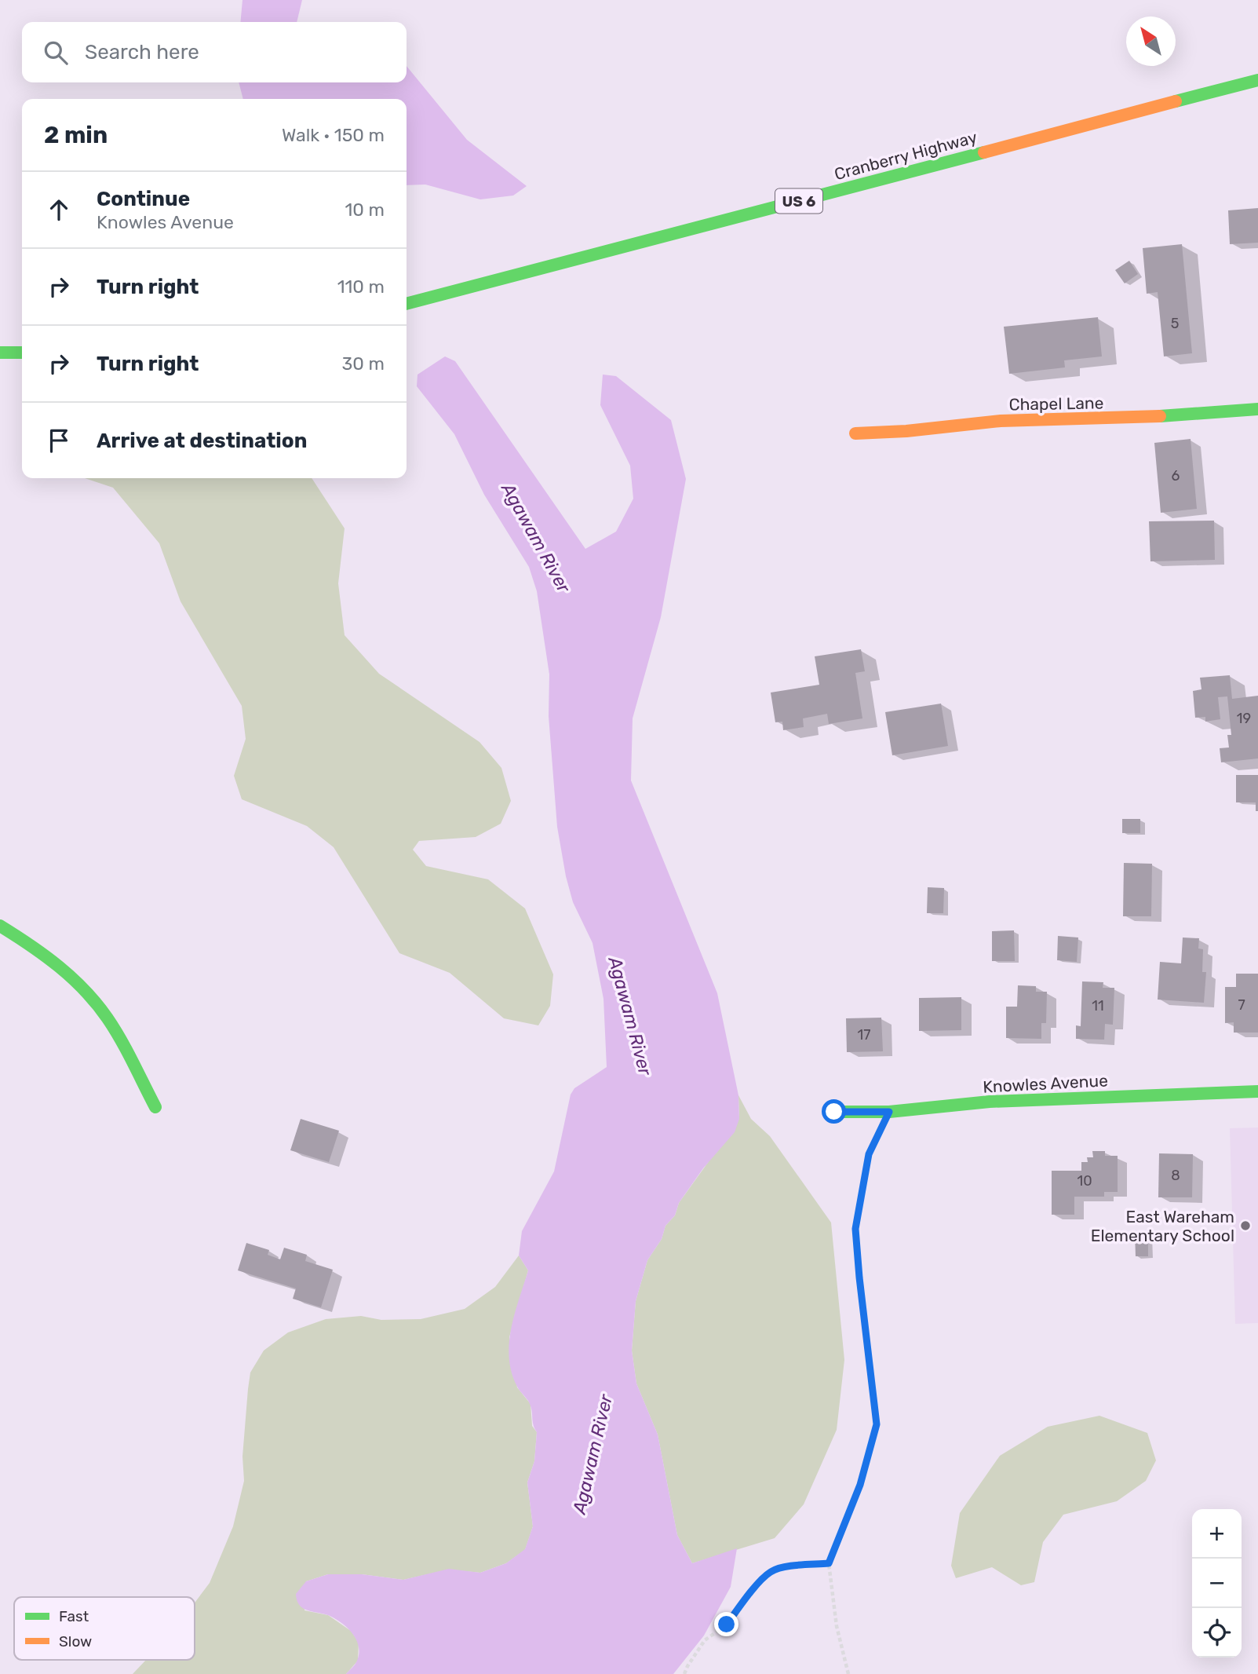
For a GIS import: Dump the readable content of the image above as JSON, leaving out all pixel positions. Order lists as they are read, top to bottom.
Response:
{
  "streets": {
    "street": [
      "Cranberry Highway",
      "US 6",
      "Chapel Lane",
      "Knowles Avenue"
    ]
  },
  "water": ["Agawam River"],
  "places": ["East Wareham Elementary School"],
  "house_numbers": [
    "5",
    "6",
    "19",
    "7",
    "11",
    "17",
    "8",
    "10"
  ],
  "legend": ["Fast", "Slow"],
  "north": "top left",
  "page": {
    "search": "Search here",
    "heading": ["2 min", "Walk · 150 m"],
    "list": [
      ["Continue", "Knowles Avenue", "10 m"],
      ["Turn right", "110 m"],
      ["Turn right", "30 m"],
      "Arrive at destination"
    ],
    "map_buttons": ["+", "−"]
  }
}
